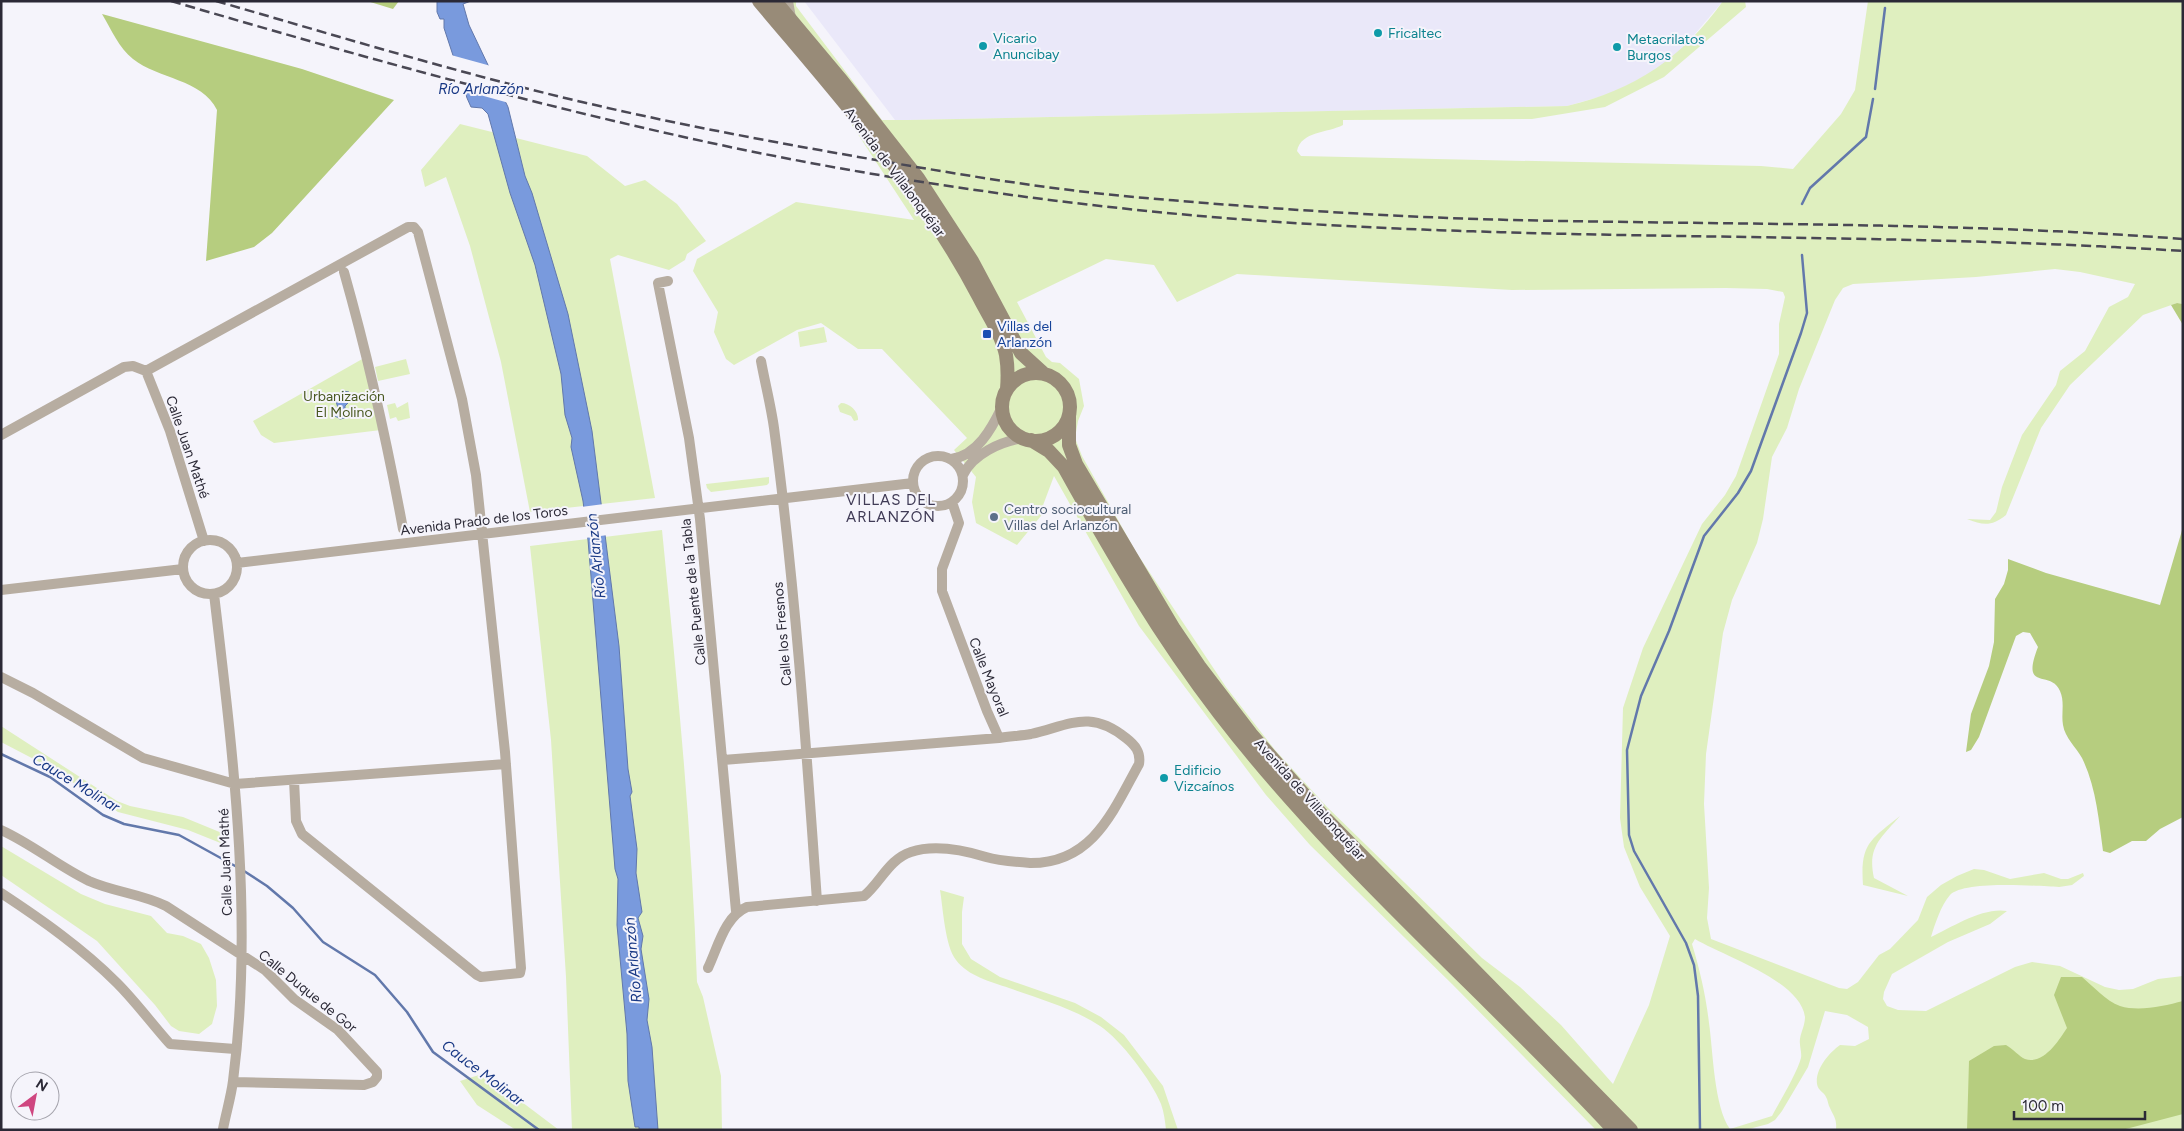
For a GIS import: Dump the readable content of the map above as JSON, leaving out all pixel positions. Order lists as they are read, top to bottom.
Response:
{
  "streets": {
    "street": [
      "Avenida de Villalonquéjar",
      "Calle Juan Mathé",
      "Avenida Prado de los Toros",
      "Calle Puente de la Tabla",
      "Calle los Fresnos",
      "Calle Mayoral",
      "Calle Duque de Gor"
    ]
  },
  "crossings": [
    ["Calle Juan Mathé", "Avenida Prado de los Toros"],
    ["Calle Juan Mathé", "Calle Duque de Gor"],
    ["Avenida Prado de los Toros", "Calle Puente de la Tabla"],
    ["Avenida Prado de los Toros", "Calle los Fresnos"],
    ["Avenida Prado de los Toros", "Calle Mayoral"],
    ["Calle Puente de la Tabla", "Calle Mayoral"],
    ["Calle los Fresnos", "Calle Mayoral"]
  ],
  "districts": ["VILLAS DEL ARLANZÓN"],
  "water": ["Río Arlanzón", "Cauce Molinar"],
  "parks": ["Urbanización El Molino"],
  "places": {
    "other": [
      "Fricaltec",
      "Vicario Anuncibay",
      "Metacrilatos Burgos",
      "Centro sociocultural Villas del Arlanzón",
      "Edificio Vizcaínos"
    ],
    "transit": ["Villas del Arlanzón"]
  },
  "scale_bar": "100 m",
  "north": "top right"
}
